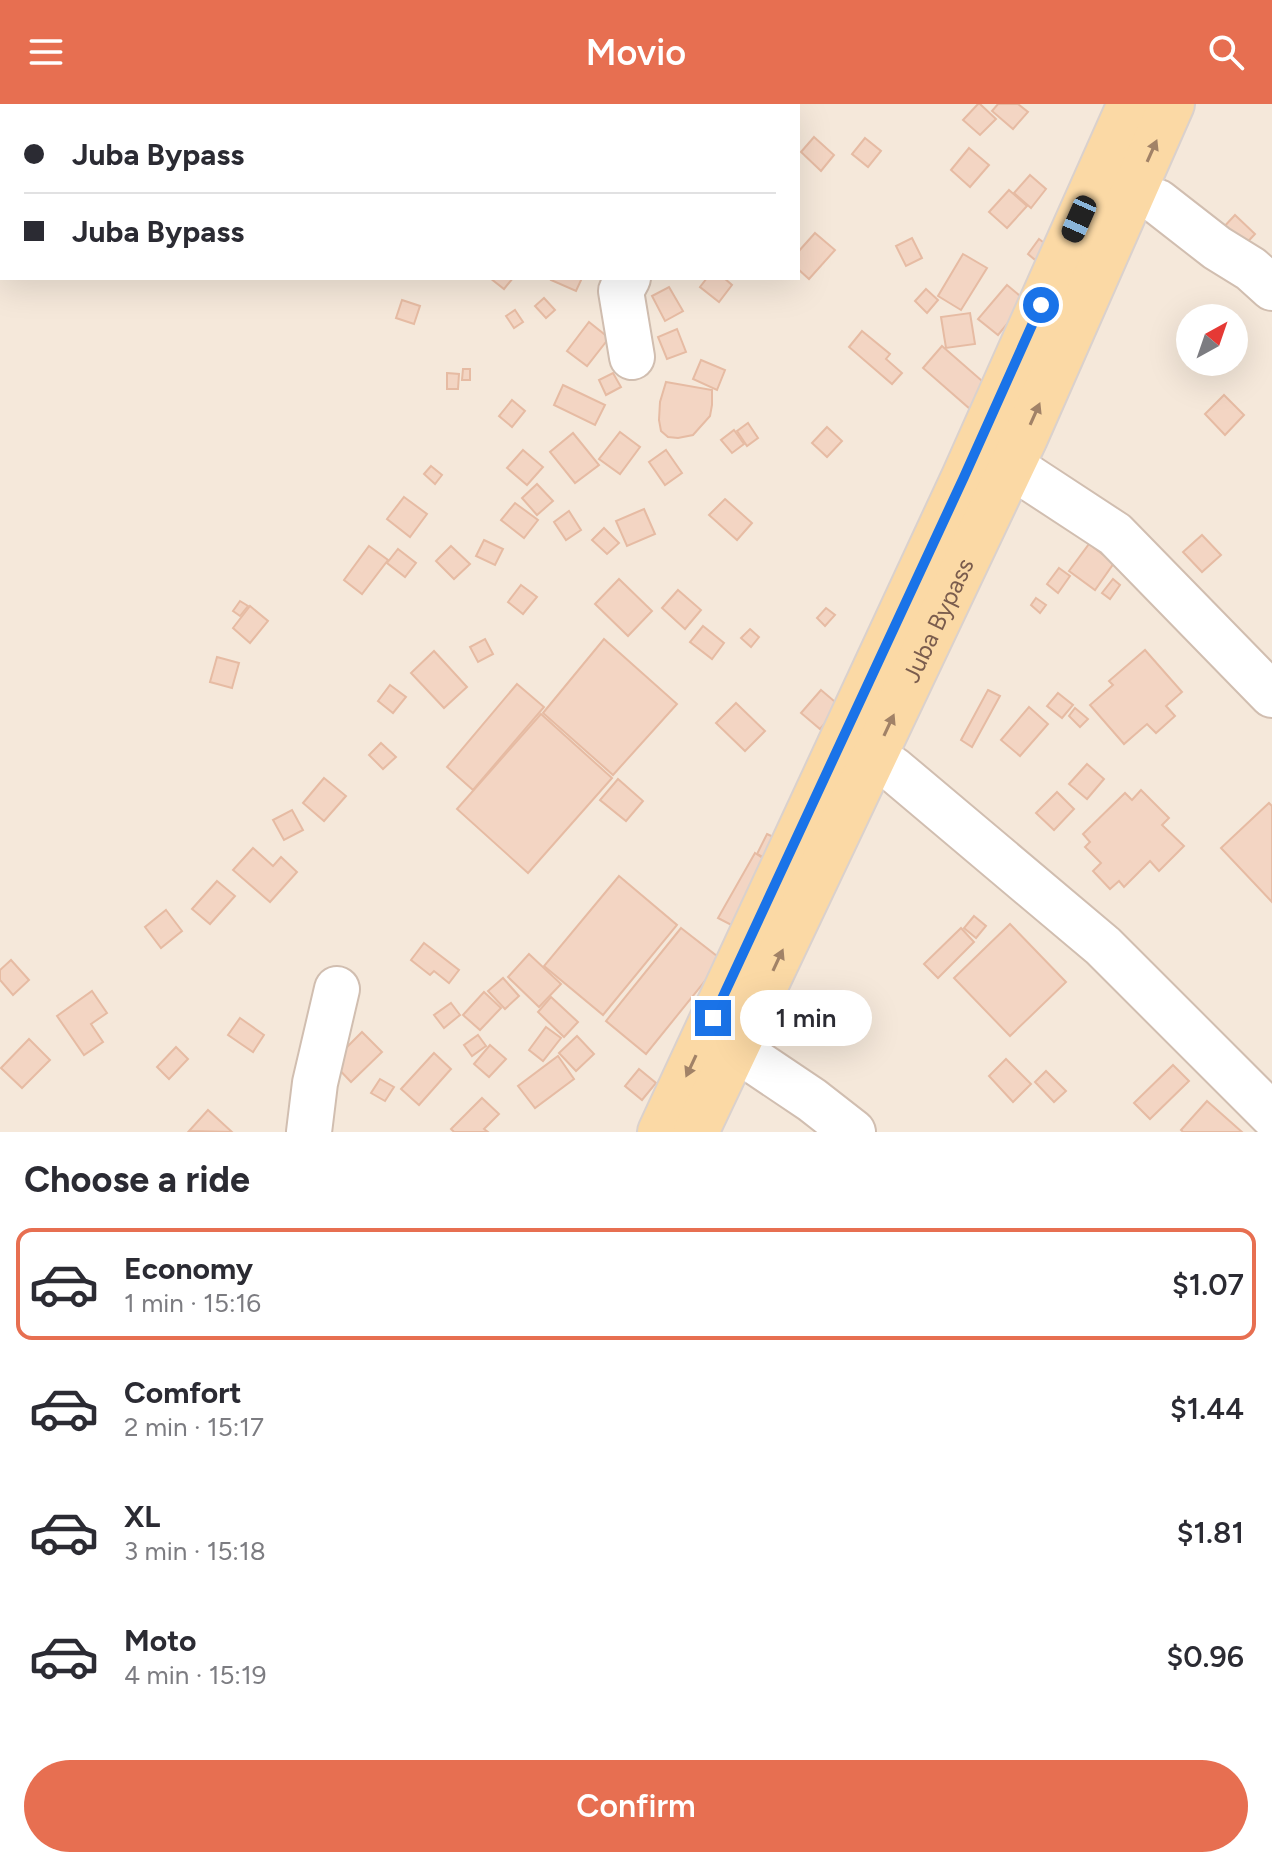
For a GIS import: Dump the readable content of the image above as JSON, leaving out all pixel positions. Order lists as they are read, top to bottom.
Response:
{
  "streets": {
    "main road": ["Juba Bypass"]
  },
  "north": "top right",
  "page": {
    "header": "Movio",
    "banner": ["Juba Bypass", "Juba Bypass"],
    "bubble": "1 min",
    "heading": "Choose a ride",
    "list": [
      {
        "name": "Economy",
        "note": "1 min · 15:16",
        "value": "$1.07"
      },
      {
        "name": "Comfort",
        "note": "2 min · 15:17",
        "value": "$1.44"
      },
      {
        "name": "XL",
        "note": "3 min · 15:18",
        "value": "$1.81"
      },
      {
        "name": "Moto",
        "note": "4 min · 15:19",
        "value": "$0.96"
      }
    ],
    "buttons": "Confirm"
  }
}
